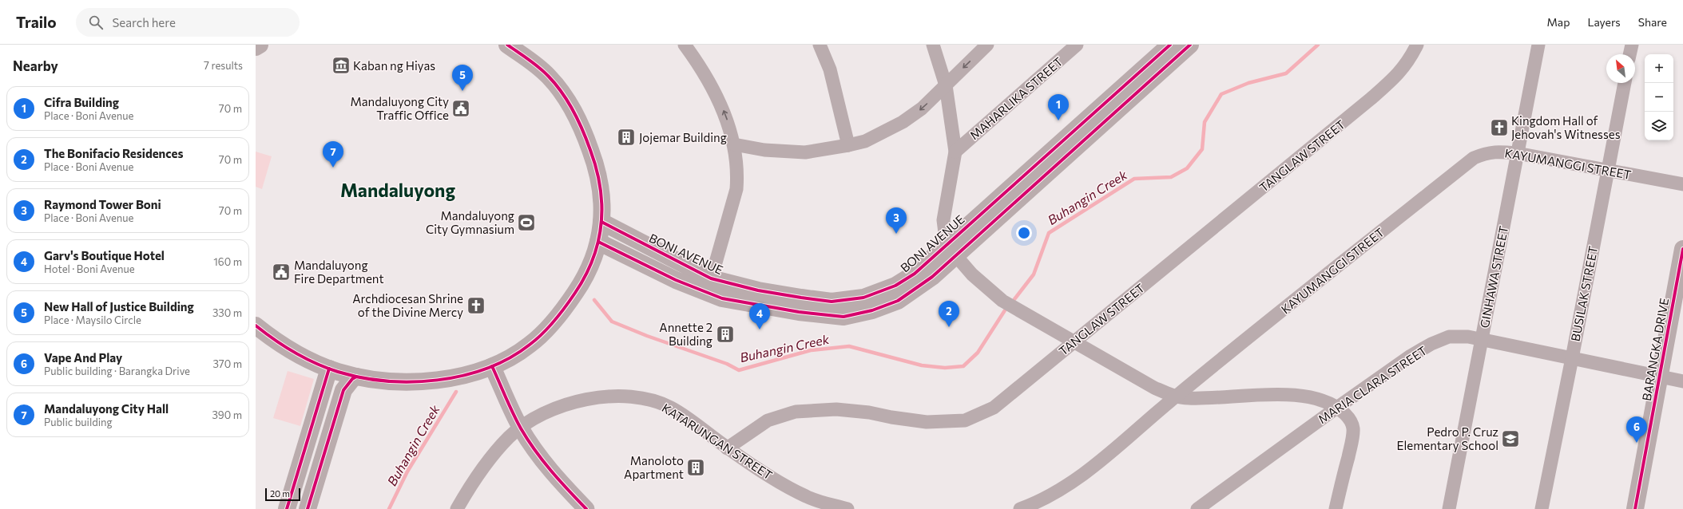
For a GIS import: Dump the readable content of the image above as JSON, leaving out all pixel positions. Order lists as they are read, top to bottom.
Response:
{
  "streets": {
    "main road": ["BONI AVENUE", "BARANGKA DRIVE"],
    "street": [
      "MAHARLIKA STREET",
      "TANGLAW STREET",
      "KAYUMANGGI STREET",
      "GINHAWA STREET",
      "BUSILAK STREET",
      "MARIA CLARA STREET",
      "KATARUNGAN STREET"
    ]
  },
  "crossings": [
    ["TANGLAW STREET", "KATARUNGAN STREET"],
    ["KAYUMANGGI STREET", "GINHAWA STREET"],
    ["KAYUMANGGI STREET", "BUSILAK STREET"],
    ["GINHAWA STREET", "MARIA CLARA STREET"],
    ["BUSILAK STREET", "MARIA CLARA STREET"],
    ["BARANGKA DRIVE", "MARIA CLARA STREET"]
  ],
  "districts": ["Mandaluyong"],
  "water": ["Buhangin Creek"],
  "places": {
    "museum": ["Kaban ng Hiyas"],
    "public building": ["Mandaluyong City Traffic Office", "Mandaluyong Fire Department"],
    "church": ["Kingdom Hall of Jehovah's Witnesses", "Archdiocesan Shrine of the Divine Mercy"],
    "building": ["Jojemar Building", "Annette 2 Building", "Manoloto Apartment"],
    "sports": ["Mandaluyong City Gymnasium"],
    "school or university": ["Pedro P. Cruz Elementary School"]
  },
  "scale_bar": "20 m",
  "north": "top left",
  "page": {
    "header": "Trailo",
    "search": "Search here",
    "nav": ["Map", "Layers", "Share"],
    "heading": ["Nearby", "7 results"],
    "map_buttons": ["+", "−"],
    "pins": [
      "5",
      "1",
      "7",
      "3",
      "2",
      "4",
      "6"
    ],
    "list": [
      {
        "mark": "1",
        "name": "Cifra Building",
        "note": "Place · Boni Avenue",
        "value": "70 m"
      },
      {
        "mark": "2",
        "name": "The Bonifacio Residences",
        "note": "Place · Boni Avenue",
        "value": "70 m"
      },
      {
        "mark": "3",
        "name": "Raymond Tower Boni",
        "note": "Place · Boni Avenue",
        "value": "70 m"
      },
      {
        "mark": "4",
        "name": "Garv's Boutique Hotel",
        "note": "Hotel · Boni Avenue",
        "value": "160 m"
      },
      {
        "mark": "5",
        "name": "New Hall of Justice Building",
        "note": "Place · Maysilo Circle",
        "value": "330 m"
      },
      {
        "mark": "6",
        "name": "Vape And Play",
        "note": "Public building · Barangka Drive",
        "value": "370 m"
      },
      {
        "mark": "7",
        "name": "Mandaluyong City Hall",
        "note": "Public building",
        "value": "390 m"
      }
    ],
    "scale": "20 m"
  }
}
